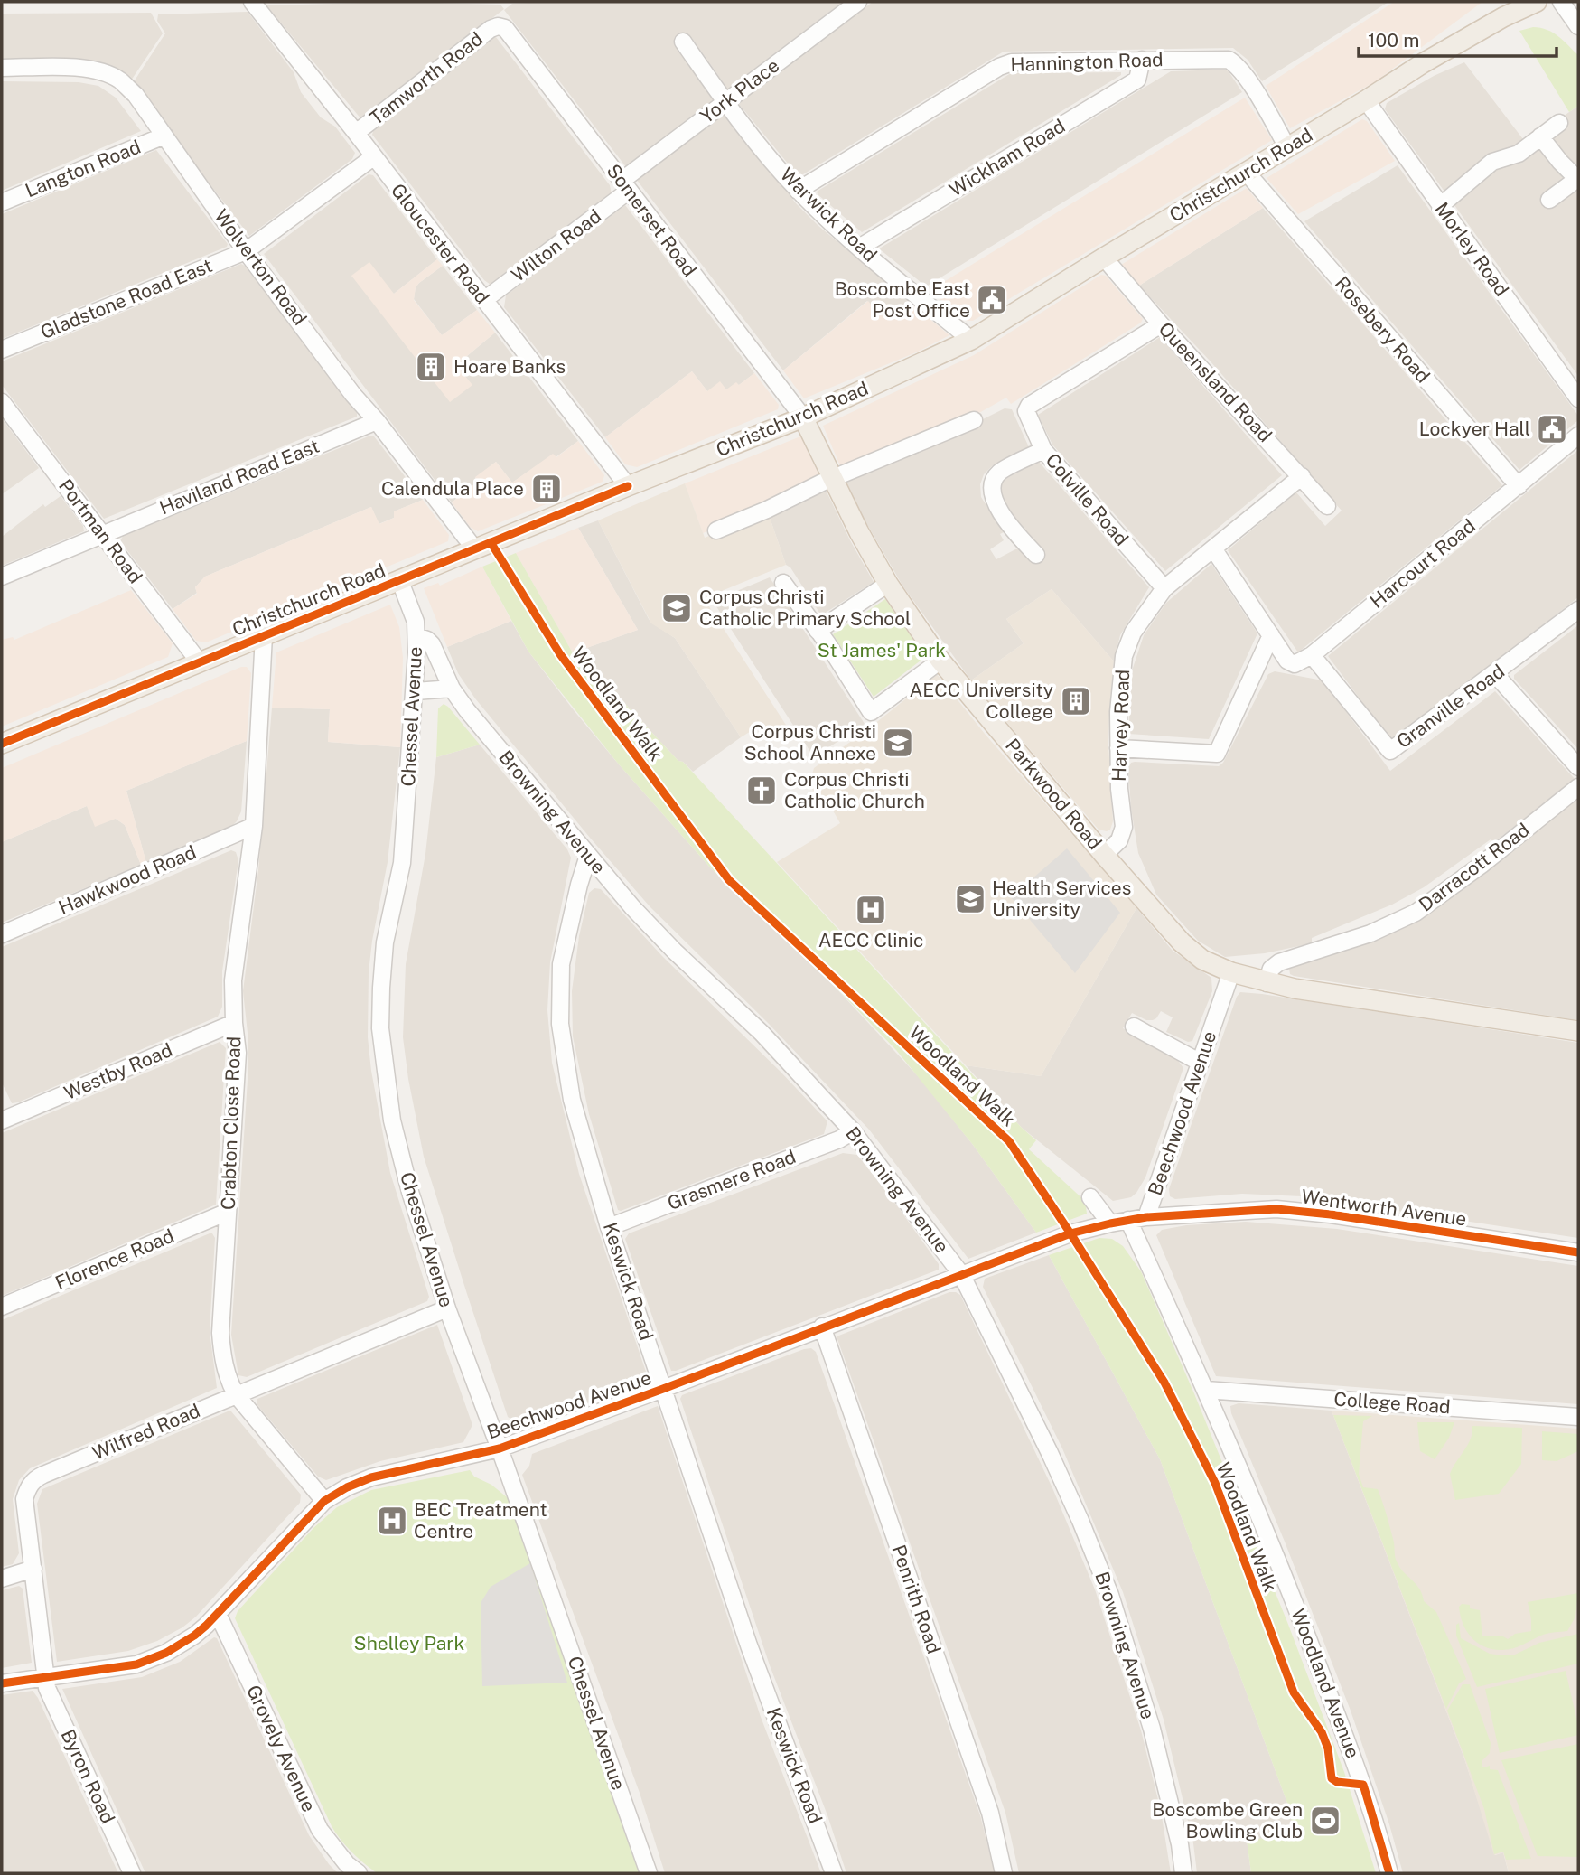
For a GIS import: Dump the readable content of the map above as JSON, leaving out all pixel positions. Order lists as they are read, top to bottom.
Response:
{
  "streets": {
    "main road": ["Christchurch Road", "Parkwood Road"],
    "street": [
      "Hannington Road",
      "Tamworth Road",
      "York Place",
      "Wickham Road",
      "Langton Road",
      "Warwick Road",
      "Somerset Road",
      "Gloucester Road",
      "Wilton Road",
      "Morley Road",
      "Wolverton Road",
      "Gladstone Road East",
      "Rosebery Road",
      "Queensland Road",
      "Haviland Road East",
      "Colville Road",
      "Portman Road",
      "Harcourt Road",
      "Granville Road",
      "Chessel Avenue",
      "Harvey Road",
      "Browning Avenue",
      "Darracott Road",
      "Hawkwood Road",
      "Westby Road",
      "Beechwood Avenue",
      "Crabton Close Road",
      "Grasmere Road",
      "Wentworth Avenue",
      "Florence Road",
      "Keswick Road",
      "College Road",
      "Wilfred Road",
      "Penrith Road",
      "Woodland Avenue",
      "Grovely Avenue",
      "Byron Road"
    ],
    "cycle path": ["Woodland Walk"]
  },
  "crossings": [
    ["Hannington Road", "Wickham Road"],
    ["Hannington Road", "Christchurch Road"],
    ["Hannington Road", "Warwick Road"],
    ["Tamworth Road", "Somerset Road"],
    ["Tamworth Road", "Gloucester Road"],
    ["York Place", "Warwick Road"],
    ["York Place", "Somerset Road"],
    ["York Place", "Wilton Road"],
    ["Wickham Road", "Warwick Road"],
    ["Langton Road", "Wolverton Road"],
    ["Christchurch Road", "Warwick Road"],
    ["Christchurch Road", "Somerset Road"],
    ["Christchurch Road", "Gloucester Road"],
    ["Christchurch Road", "Morley Road"],
    ["Christchurch Road", "Wolverton Road"],
    ["Christchurch Road", "Rosebery Road"],
    ["Christchurch Road", "Queensland Road"],
    ["Christchurch Road", "Portman Road"],
    ["Christchurch Road", "Chessel Avenue"],
    ["Christchurch Road", "Parkwood Road"],
    ["Christchurch Road", "Crabton Close Road"],
    ["Somerset Road", "Wilton Road"],
    ["Somerset Road", "Parkwood Road"],
    ["Gloucester Road", "Wilton Road"],
    ["Gloucester Road", "Gladstone Road East"],
    ["Wolverton Road", "Gladstone Road East"],
    ["Wolverton Road", "Haviland Road East"],
    ["Rosebery Road", "Harcourt Road"],
    ["Queensland Road", "Colville Road"],
    ["Queensland Road", "Harvey Road"],
    ["Haviland Road East", "Portman Road"],
    ["Colville Road", "Harvey Road"],
    ["Harcourt Road", "Granville Road"],
    ["Chessel Avenue", "Browning Avenue"],
    ["Chessel Avenue", "Beechwood Avenue"],
    ["Chessel Avenue", "Wilfred Road"],
    ["Harvey Road", "Parkwood Road"],
    ["Parkwood Road", "Darracott Road"],
    ["Parkwood Road", "Beechwood Avenue"],
    ["Browning Avenue", "Beechwood Avenue"],
    ["Browning Avenue", "Grasmere Road"],
    ["Browning Avenue", "Keswick Road"],
    ["Hawkwood Road", "Crabton Close Road"],
    ["Westby Road", "Crabton Close Road"],
    ["Beechwood Avenue", "Crabton Close Road"],
    ["Beechwood Avenue", "Wentworth Avenue"],
    ["Beechwood Avenue", "Keswick Road"],
    ["Beechwood Avenue", "Wilfred Road"],
    ["Beechwood Avenue", "Penrith Road"],
    ["Beechwood Avenue", "Woodland Avenue"],
    ["Beechwood Avenue", "Grovely Avenue"],
    ["Beechwood Avenue", "Byron Road"],
    ["Crabton Close Road", "Florence Road"],
    ["Crabton Close Road", "Wilfred Road"],
    ["Grasmere Road", "Keswick Road"],
    ["College Road", "Woodland Avenue"],
    ["Wilfred Road", "Byron Road"]
  ],
  "parks": ["St James' Park", "Shelley Park"],
  "places": {
    "public building": ["Boscombe East Post Office", "Lockyer Hall"],
    "building": ["Hoare Banks", "Calendula Place", "AECC University College"],
    "school or university": ["Corpus Christi Catholic Primary School", "Corpus Christi School Annexe", "Health Services University"],
    "church": ["Corpus Christi Catholic Church"],
    "hospital": ["AECC Clinic", "BEC Treatment Centre"],
    "sports": ["Boscombe Green Bowling Club"]
  },
  "scale_bar": "100 m"
}
